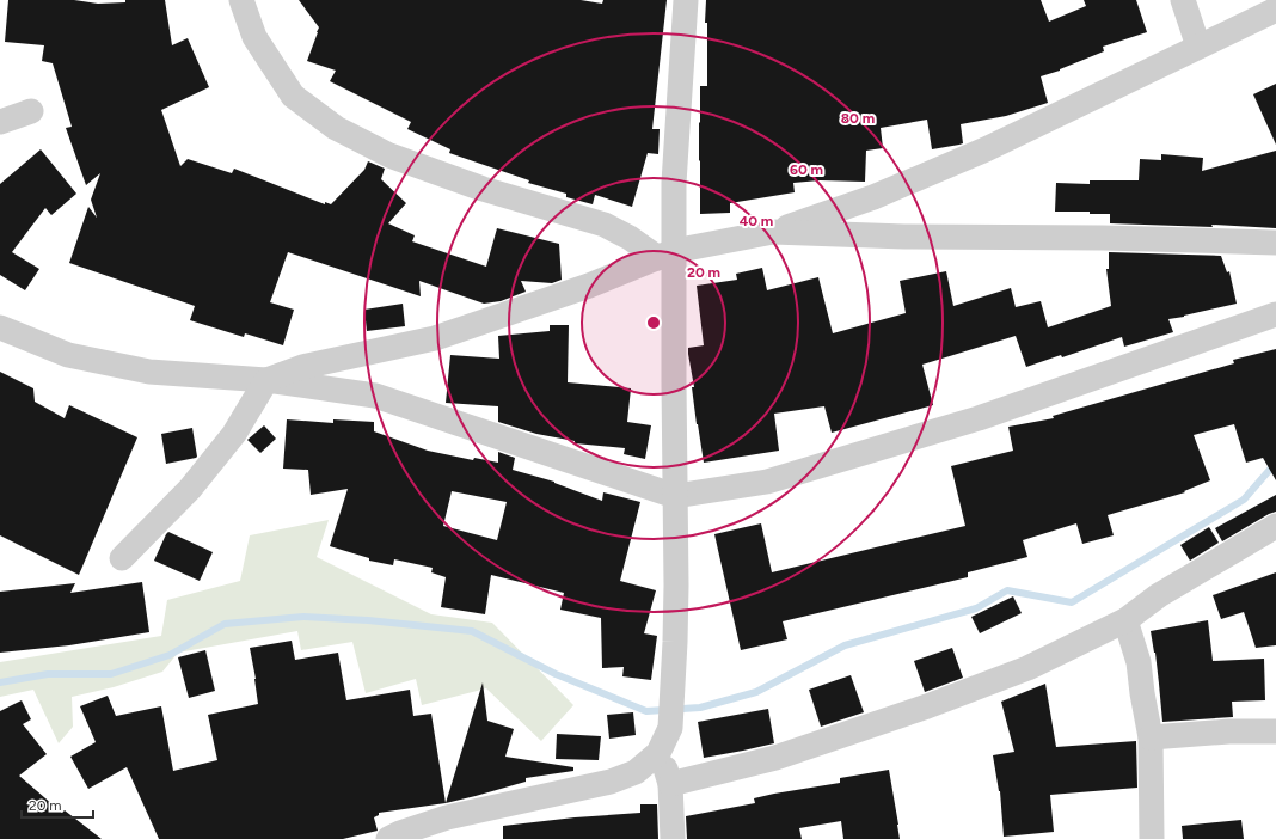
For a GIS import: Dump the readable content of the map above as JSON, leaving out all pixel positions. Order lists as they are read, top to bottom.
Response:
{
  "scale_bar": "20 m",
  "rings": [
    "80 m",
    "60 m",
    "40 m",
    "20 m"
  ]
}
